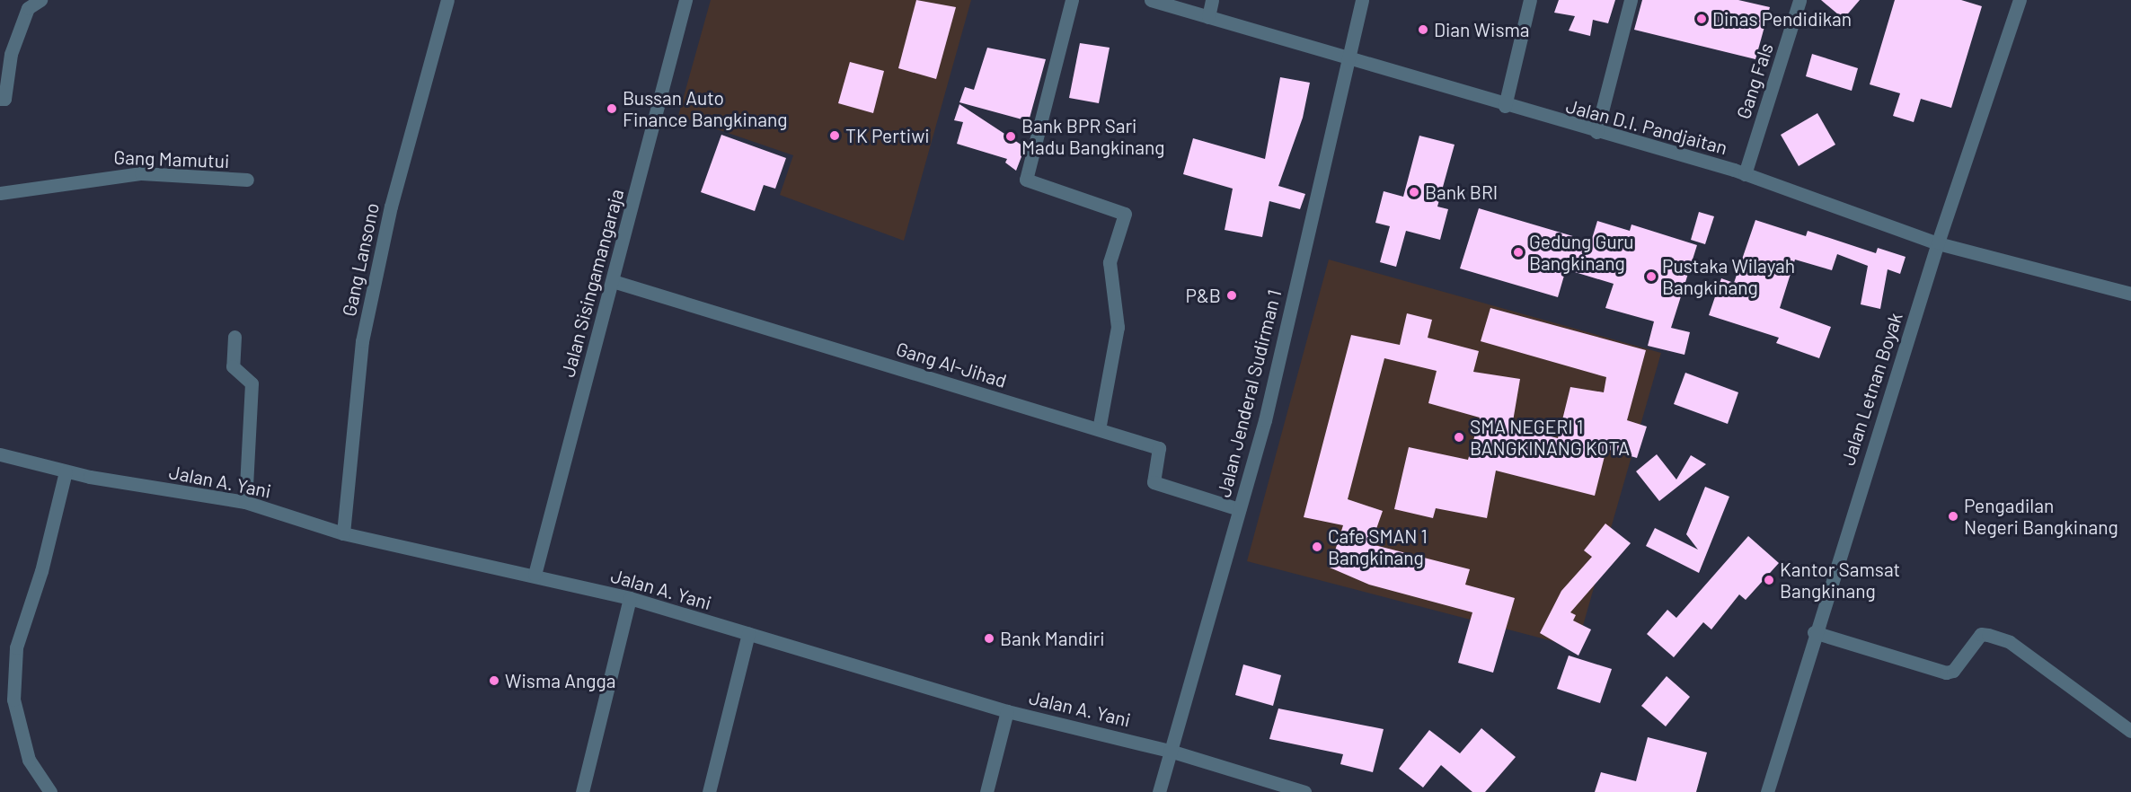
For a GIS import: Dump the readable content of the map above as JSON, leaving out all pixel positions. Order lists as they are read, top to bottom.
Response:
{
  "streets": {
    "street": [
      "Gang Fals",
      "Jalan D.I. Pandjaitan",
      "Gang Mamutui",
      "Gang Lansono",
      "Jalan Sisingamangaraja",
      "Gang Al-Jihad",
      "Jalan Letnan Boyak",
      "Jalan Jenderal Sudirman 1",
      "Jalan A. Yani"
    ]
  },
  "crossings": [
    ["Gang Fals", "Jalan D.I. Pandjaitan"],
    ["Jalan D.I. Pandjaitan", "Jalan Letnan Boyak"],
    ["Jalan D.I. Pandjaitan", "Jalan Jenderal Sudirman 1"],
    ["Gang Lansono", "Jalan A. Yani"],
    ["Jalan Sisingamangaraja", "Gang Al-Jihad"],
    ["Jalan Sisingamangaraja", "Jalan A. Yani"],
    ["Gang Al-Jihad", "Jalan Jenderal Sudirman 1"],
    ["Jalan Jenderal Sudirman 1", "Jalan A. Yani"]
  ],
  "places": [
    "Dinas Pendidikan",
    "Dian Wisma",
    "Bussan Auto Finance Bangkinang",
    "TK Pertiwi",
    "Bank BPR Sari Madu Bangkinang",
    "Bank BRI",
    "Gedung Guru Bangkinang",
    "Pustaka Wilayah Bangkinang",
    "P&B",
    "SMA NEGERI 1 BANGKINANG KOTA",
    "Pengadilan Negeri Bangkinang",
    "Cafe SMAN 1 Bangkinang",
    "Kantor Samsat Bangkinang",
    "Bank Mandiri",
    "Wisma Angga"
  ]
}
